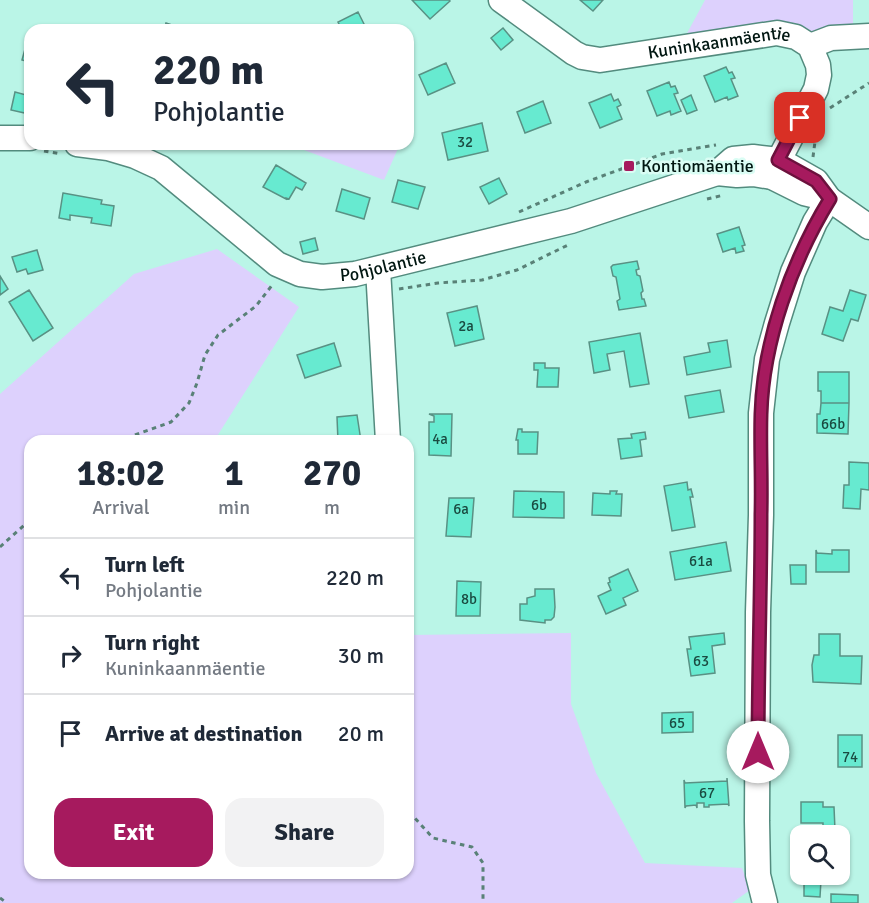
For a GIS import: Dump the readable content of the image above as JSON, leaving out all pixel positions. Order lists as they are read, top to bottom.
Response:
{
  "streets": {
    "street": ["Kuninkaanmäentie", "Pohjolantie"]
  },
  "crossings": [
    ["Kuninkaanmäentie", "Pohjolantie"]
  ],
  "places": {
    "transit": ["Kontiomäentie"]
  },
  "house_numbers": [
    "32",
    "2a",
    "66b",
    "4a",
    "6b",
    "6a",
    "61a",
    "8b",
    "63",
    "65",
    "74",
    "67"
  ],
  "page": {
    "turn": ["220 m", "Pohjolantie"],
    "eta": [
      "18:02",
      "Arrival",
      "1",
      "min",
      "270",
      "m"
    ],
    "list": [
      {
        "name": "Turn left",
        "note": "Pohjolantie",
        "value": "220 m"
      },
      {
        "name": "Turn right",
        "note": "Kuninkaanmäentie",
        "value": "30 m"
      },
      {
        "name": "Arrive at destination",
        "value": "20 m"
      }
    ],
    "buttons": ["Exit", "Share"]
  }
}
